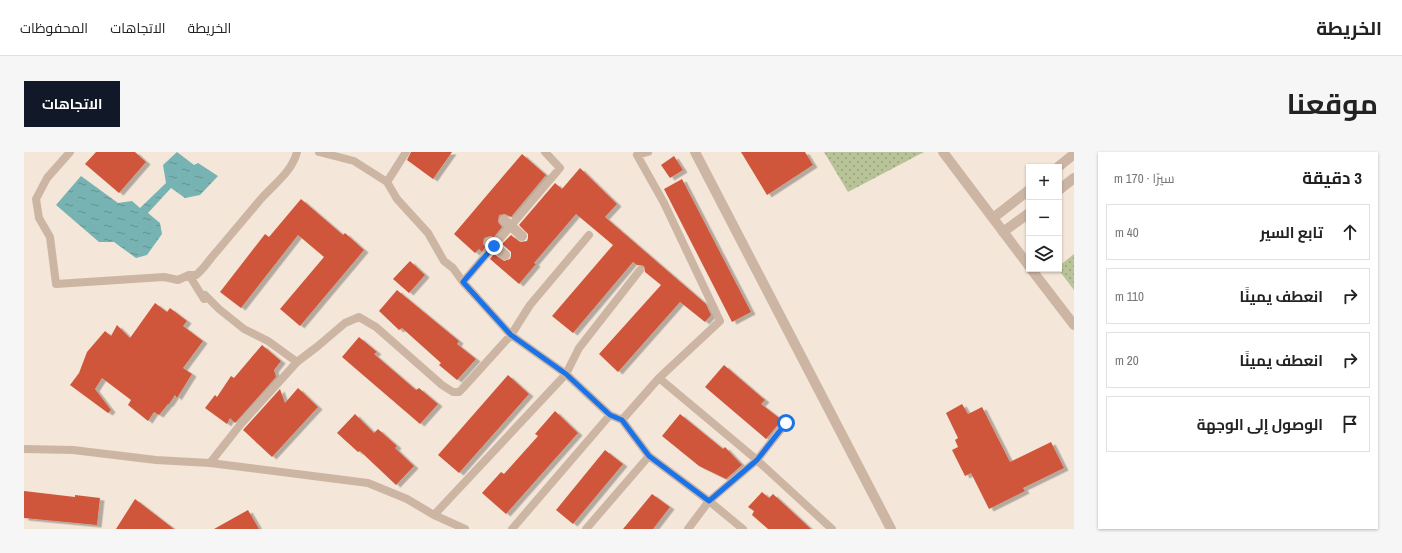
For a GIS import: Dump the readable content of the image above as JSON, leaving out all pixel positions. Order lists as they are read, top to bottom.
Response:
{
  "page": {
    "header": "الخريطة",
    "nav": ["الخريطة", "الاتجاهات", "المحفوظات"],
    "title": "موقعنا",
    "buttons": "الاتجاهات",
    "heading": ["3 دقيقة", "سيرًا · 170 m"],
    "map_buttons": ["+", "−"],
    "list": [
      ["تابع السير", "40 m"],
      ["انعطف يمينًا", "110 m"],
      ["انعطف يمينًا", "20 m"],
      "الوصول إلى الوجهة"
    ]
  }
}
